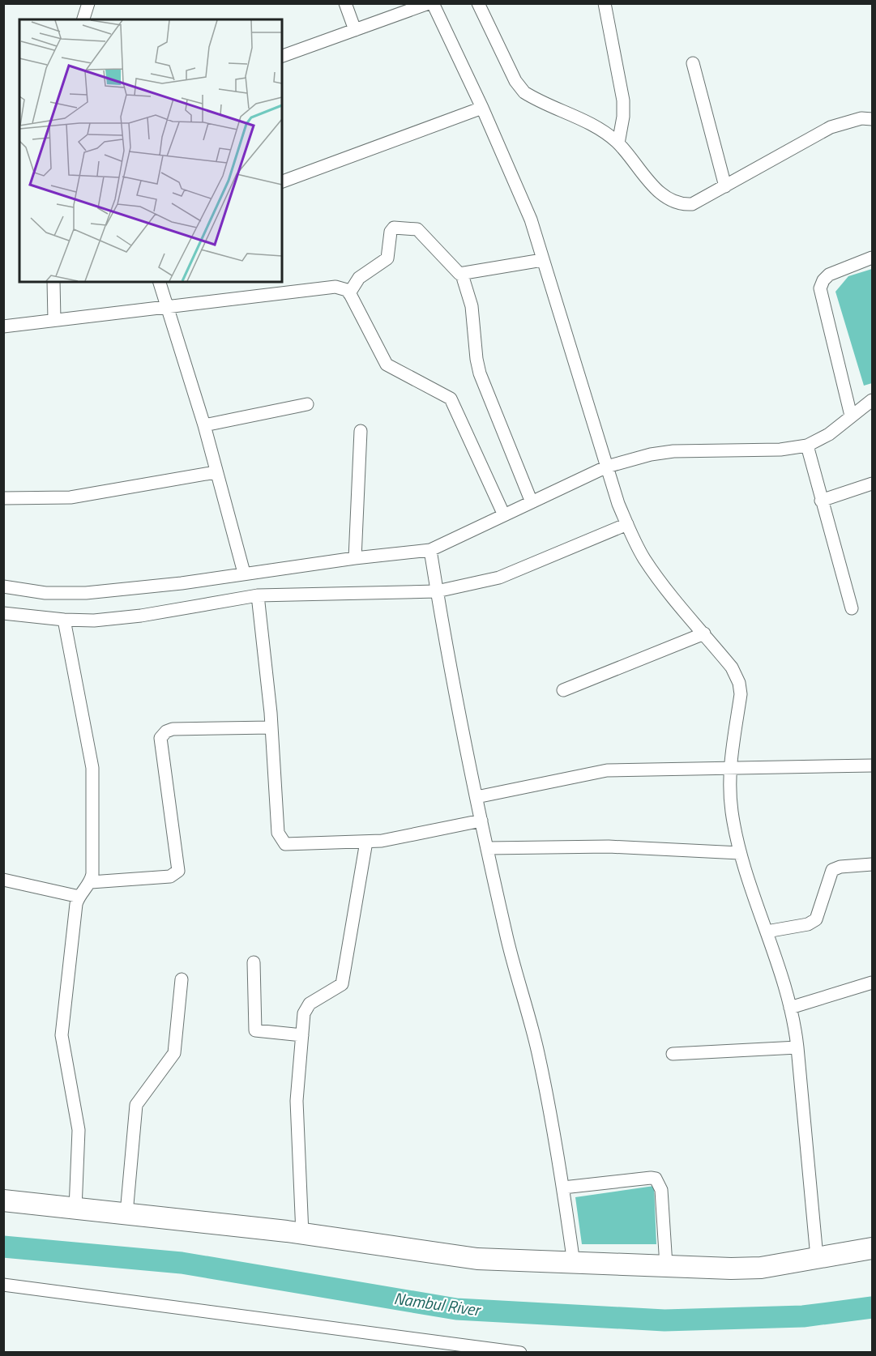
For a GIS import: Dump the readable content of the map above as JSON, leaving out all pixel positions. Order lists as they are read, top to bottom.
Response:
{
  "water": ["Nambul River"]
}
